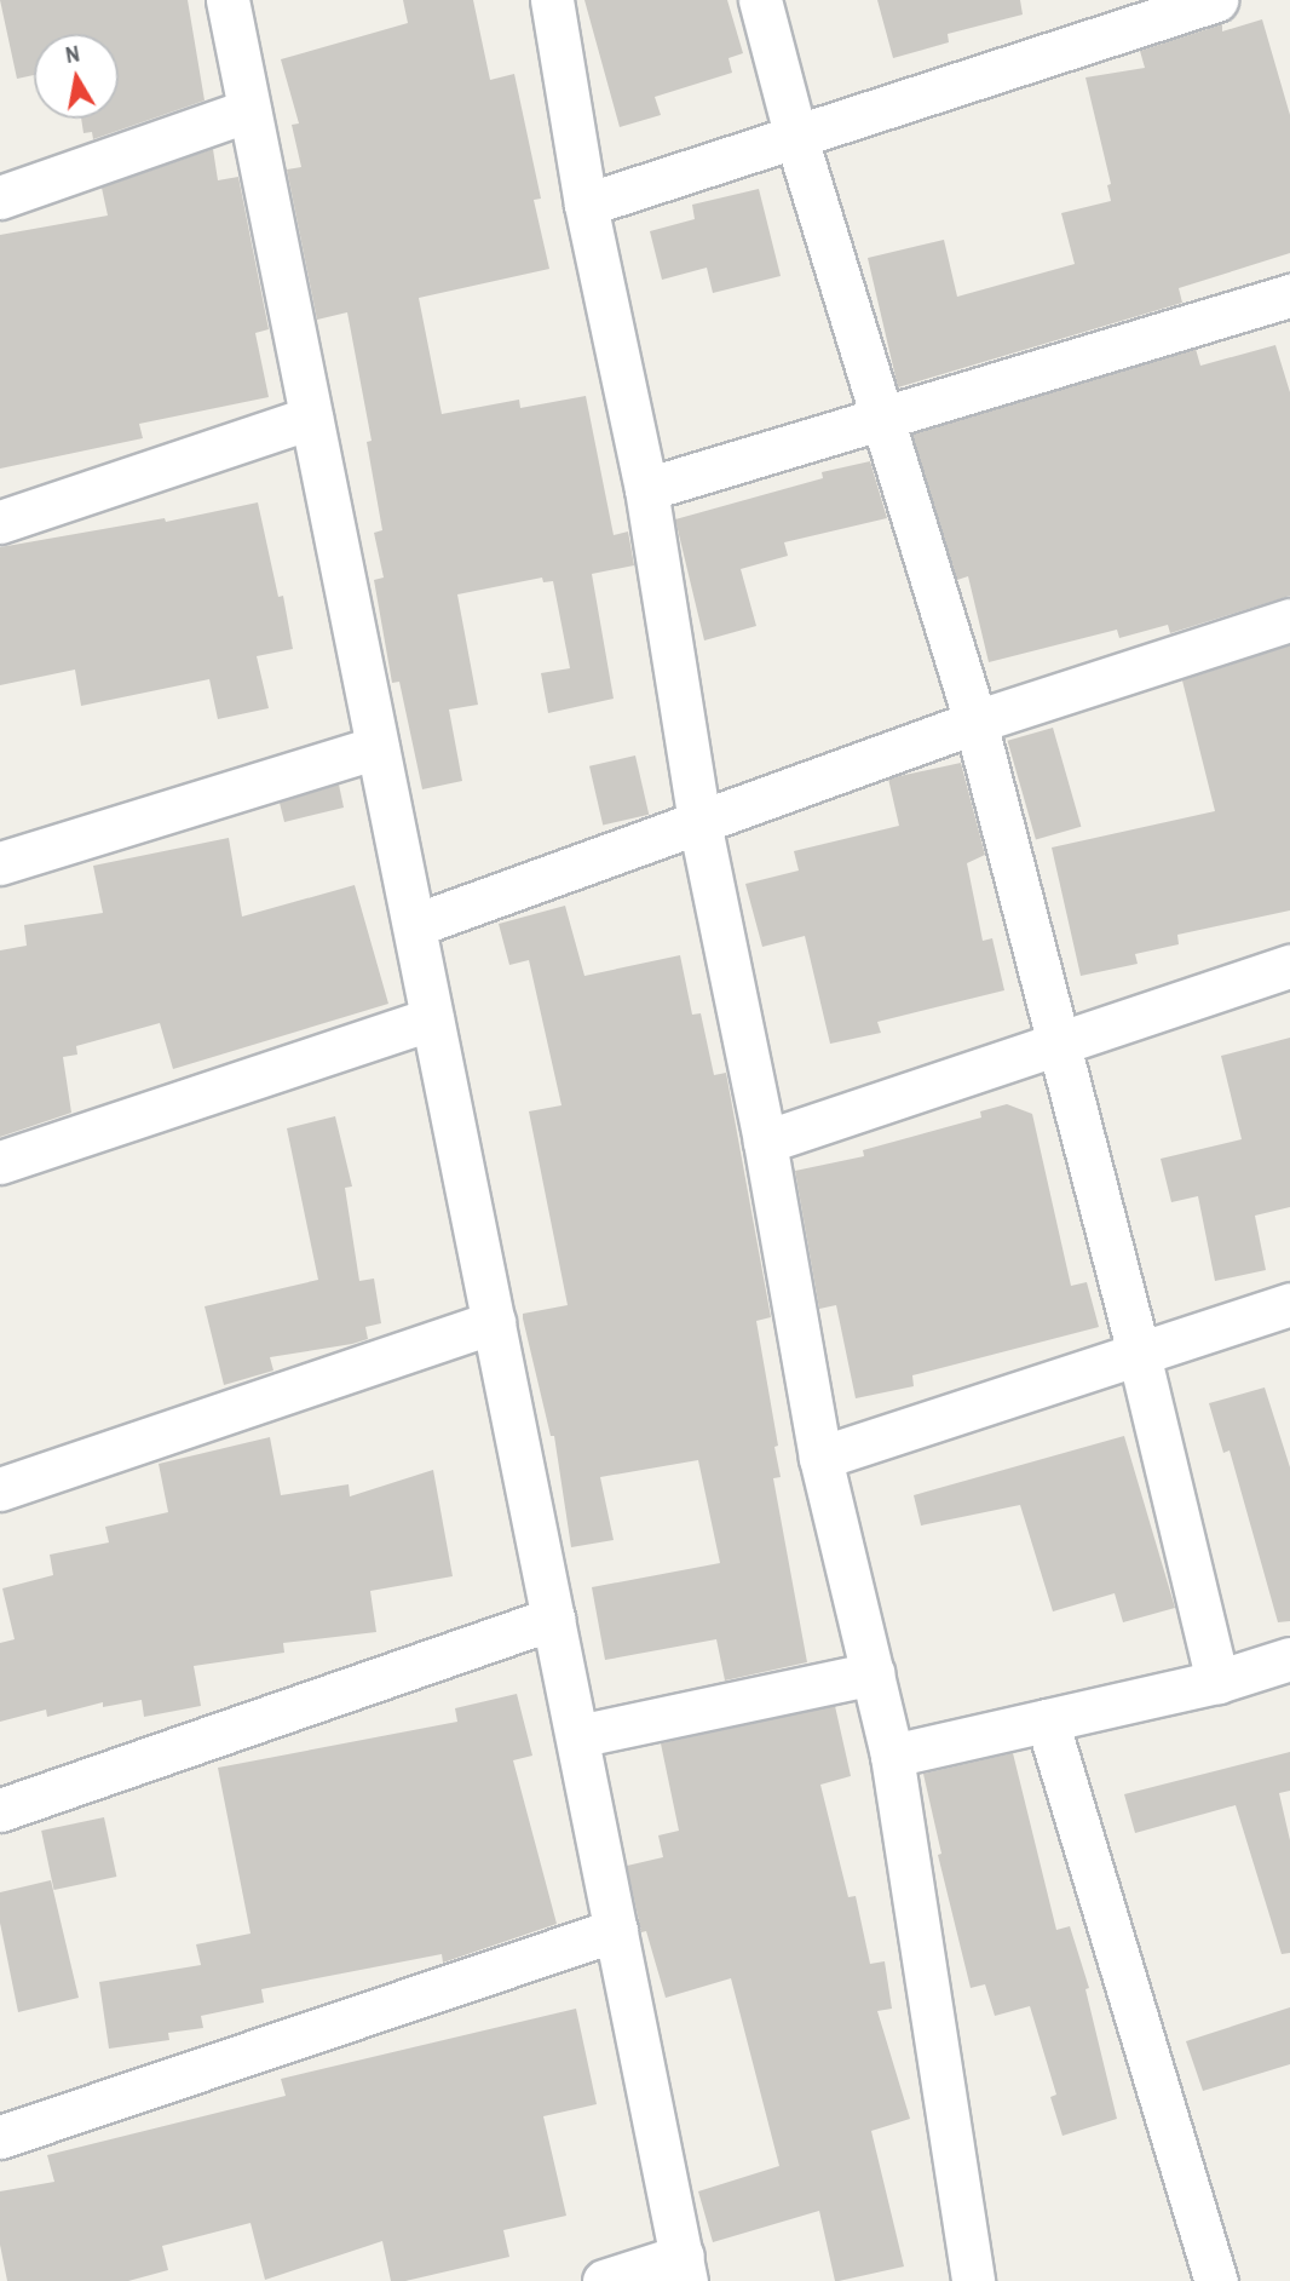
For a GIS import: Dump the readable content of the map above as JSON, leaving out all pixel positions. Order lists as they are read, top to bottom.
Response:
{
  "north": "top"
}
